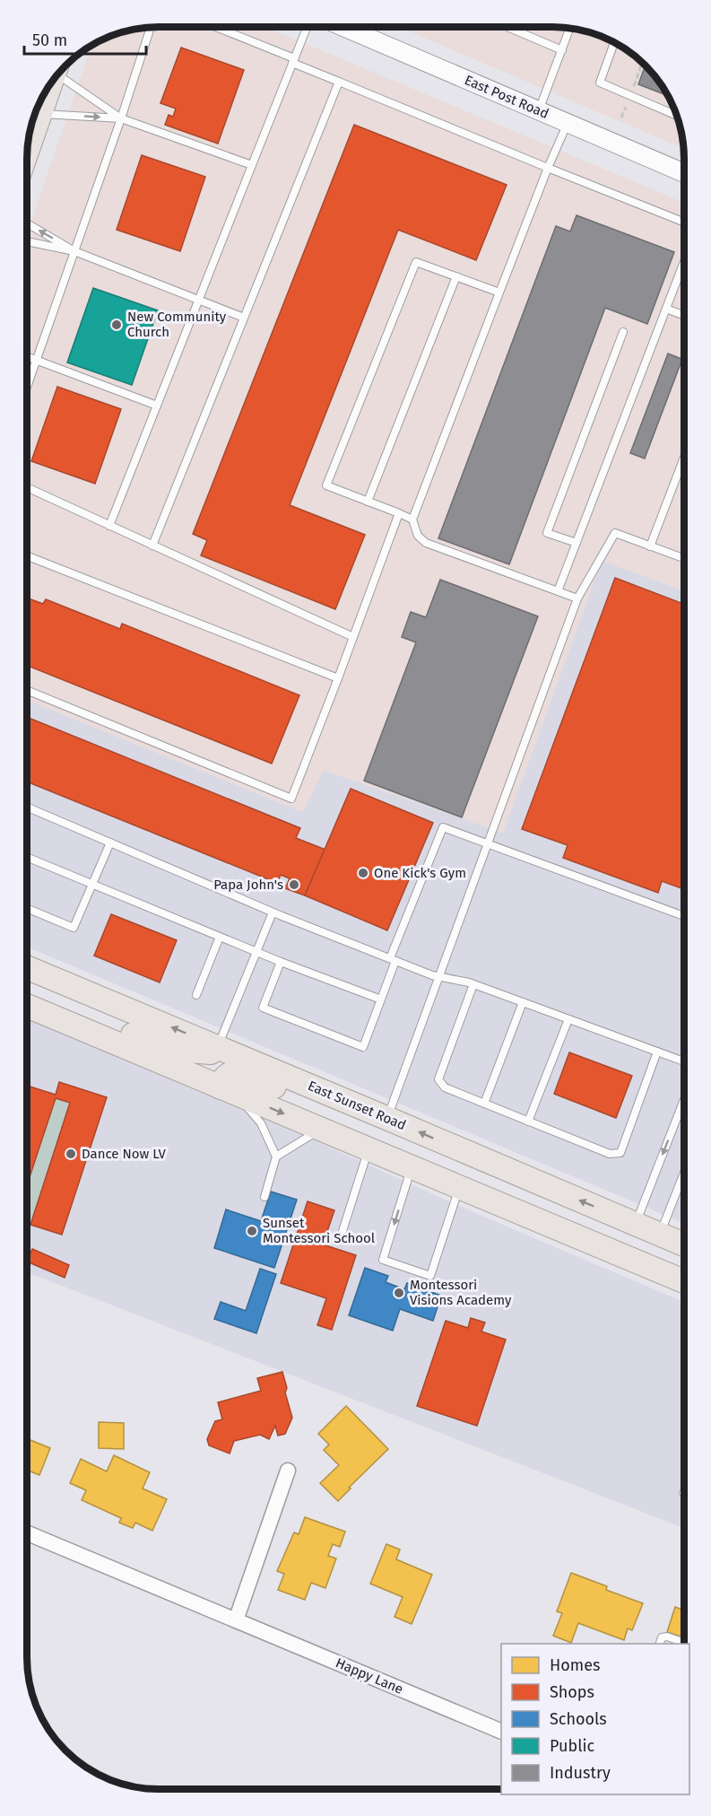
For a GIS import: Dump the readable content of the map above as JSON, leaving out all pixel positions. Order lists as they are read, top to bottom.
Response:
{
  "streets": {
    "main road": ["East Sunset Road"],
    "street": ["East Post Road", "Happy Lane"]
  },
  "places": [
    "New Community Church",
    "One Kick's Gym",
    "Papa John's",
    "Dance Now LV",
    "Sunset Montessori School",
    "Montessori Visions Academy"
  ],
  "legend": [
    "Homes",
    "Shops",
    "Schools",
    "Public",
    "Industry"
  ],
  "scale_bar": "50 m"
}
